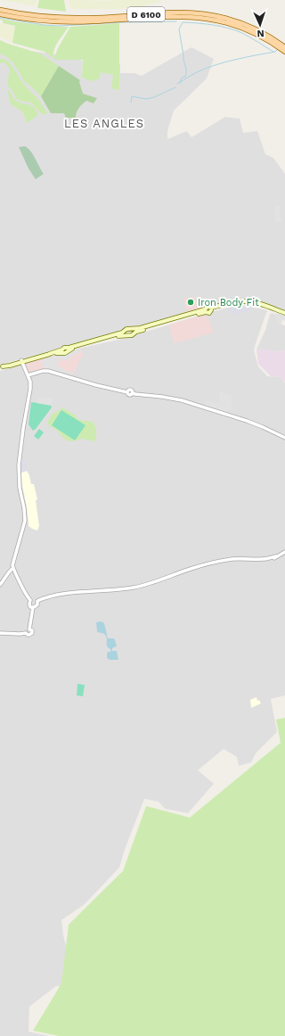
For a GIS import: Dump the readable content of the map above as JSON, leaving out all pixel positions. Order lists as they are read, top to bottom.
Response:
{
  "streets": {
    "main road": ["D 6100"]
  },
  "districts": ["LES ANGLES"],
  "places": ["Iron Body Fit"],
  "north": "bottom"
}
